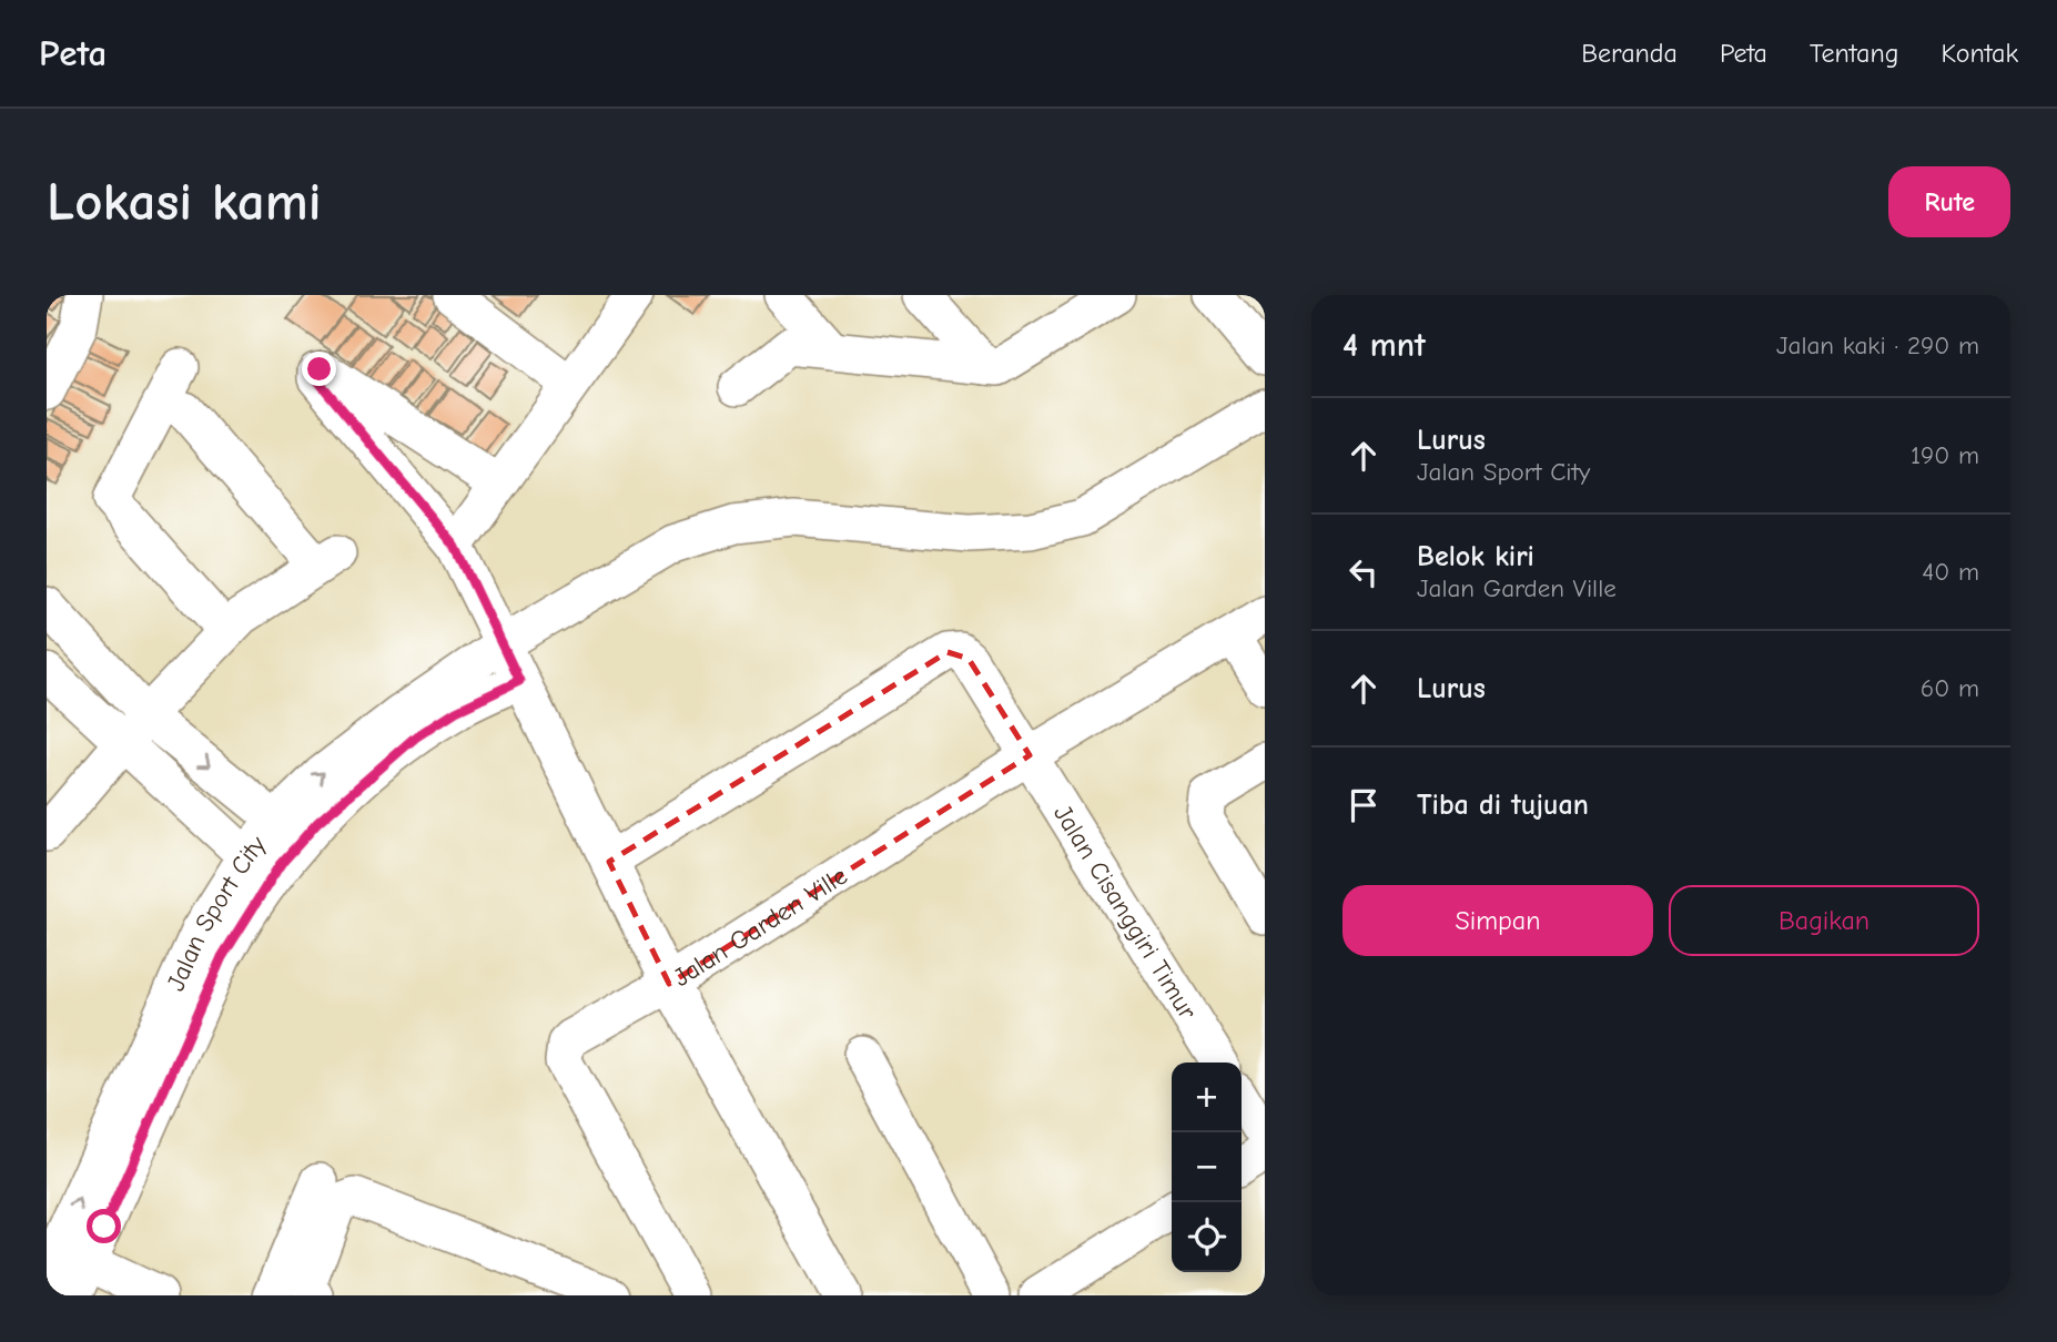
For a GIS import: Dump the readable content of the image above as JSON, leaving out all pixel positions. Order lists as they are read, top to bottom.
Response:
{
  "streets": {
    "street": ["Jalan Cisanggiri Timur", "Jalan Sport City", "Jalan Garden Ville"]
  },
  "crossings": [
    ["Jalan Cisanggiri Timur", "Jalan Garden Ville"],
    ["Jalan Sport City", "Jalan Garden Ville"]
  ],
  "page": {
    "header": "Peta",
    "nav": [
      "Beranda",
      "Peta",
      "Tentang",
      "Kontak"
    ],
    "buttons": [
      "Rute",
      ["Simpan", "Bagikan"]
    ],
    "title": "Lokasi kami",
    "heading": ["4 mnt", "Jalan kaki · 290 m"],
    "list": [
      ["Lurus", "Jalan Sport City", "190 m"],
      ["Belok kiri", "Jalan Garden Ville", "40 m"],
      ["Lurus", "60 m"],
      "Tiba di tujuan"
    ],
    "map_buttons": ["+", "−"]
  }
}
